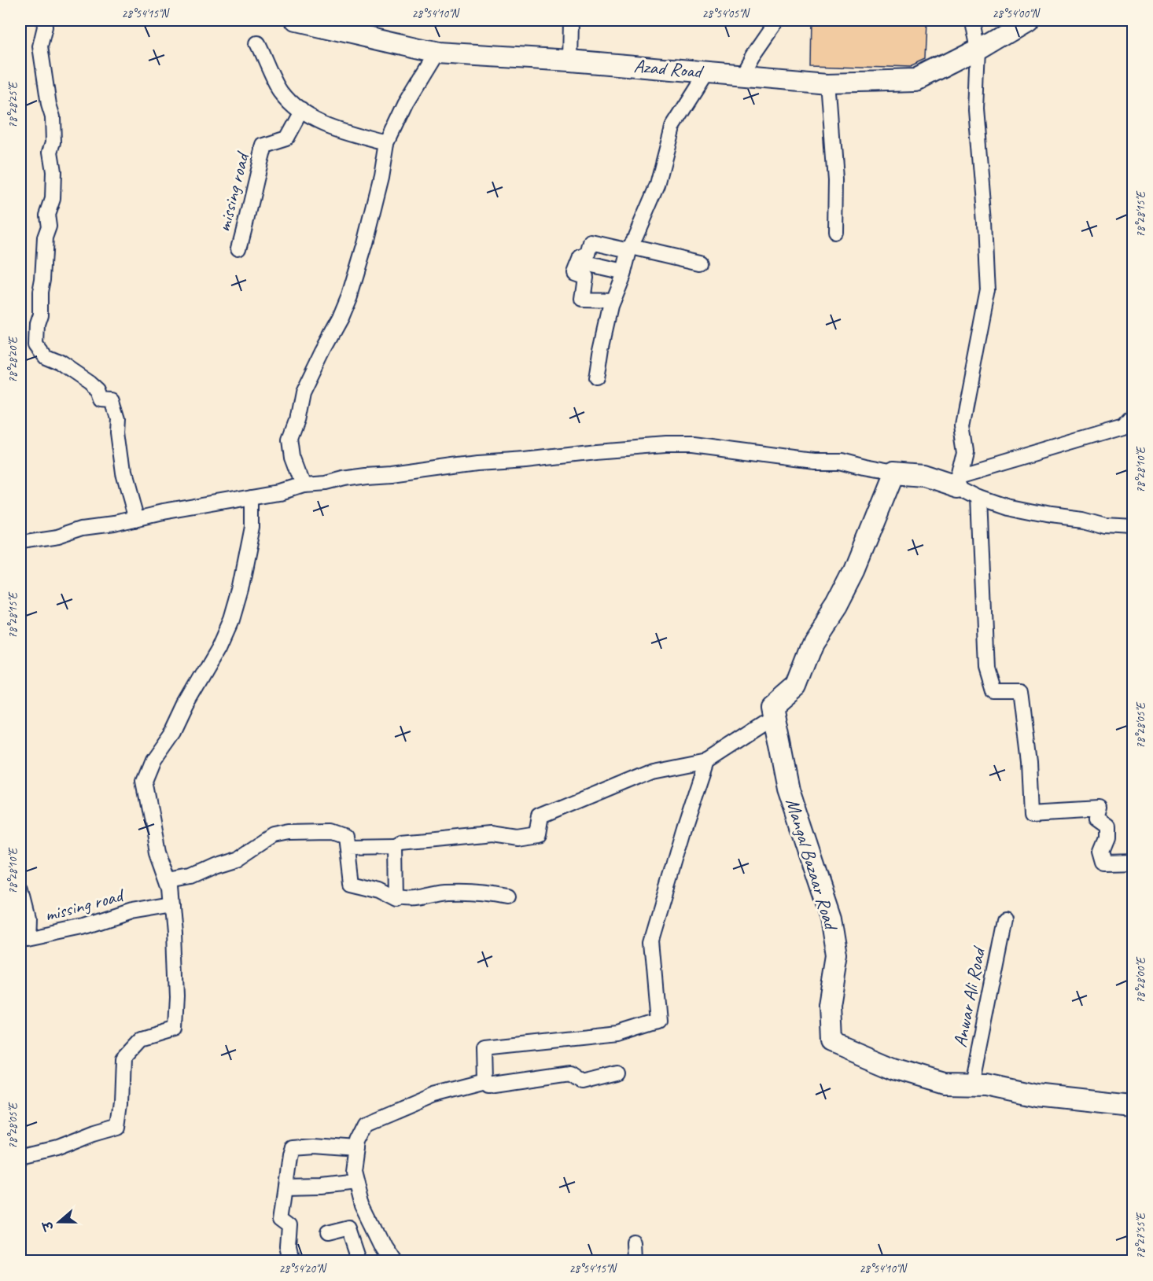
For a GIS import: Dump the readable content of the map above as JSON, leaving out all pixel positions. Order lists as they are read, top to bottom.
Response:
{
  "streets": {
    "street": [
      "Azad Road",
      "missing road",
      "Mangal Bazaar Road",
      "Anwar Ali Road"
    ]
  },
  "crossings": [
    ["Mangal Bazaar Road", "Anwar Ali Road"]
  ],
  "north": "left",
  "coordinates": [
    "28°54'15\"N",
    "28°54'10\"N",
    "28°54'05\"N",
    "28°54'00\"N",
    "78°28'25\"E",
    "78°28'15\"E",
    "78°28'20\"E",
    "78°28'10\"E",
    "78°28'05\"E",
    "78°28'00\"E",
    "78°27'55\"E",
    "28°54'20\"N"
  ]
}
